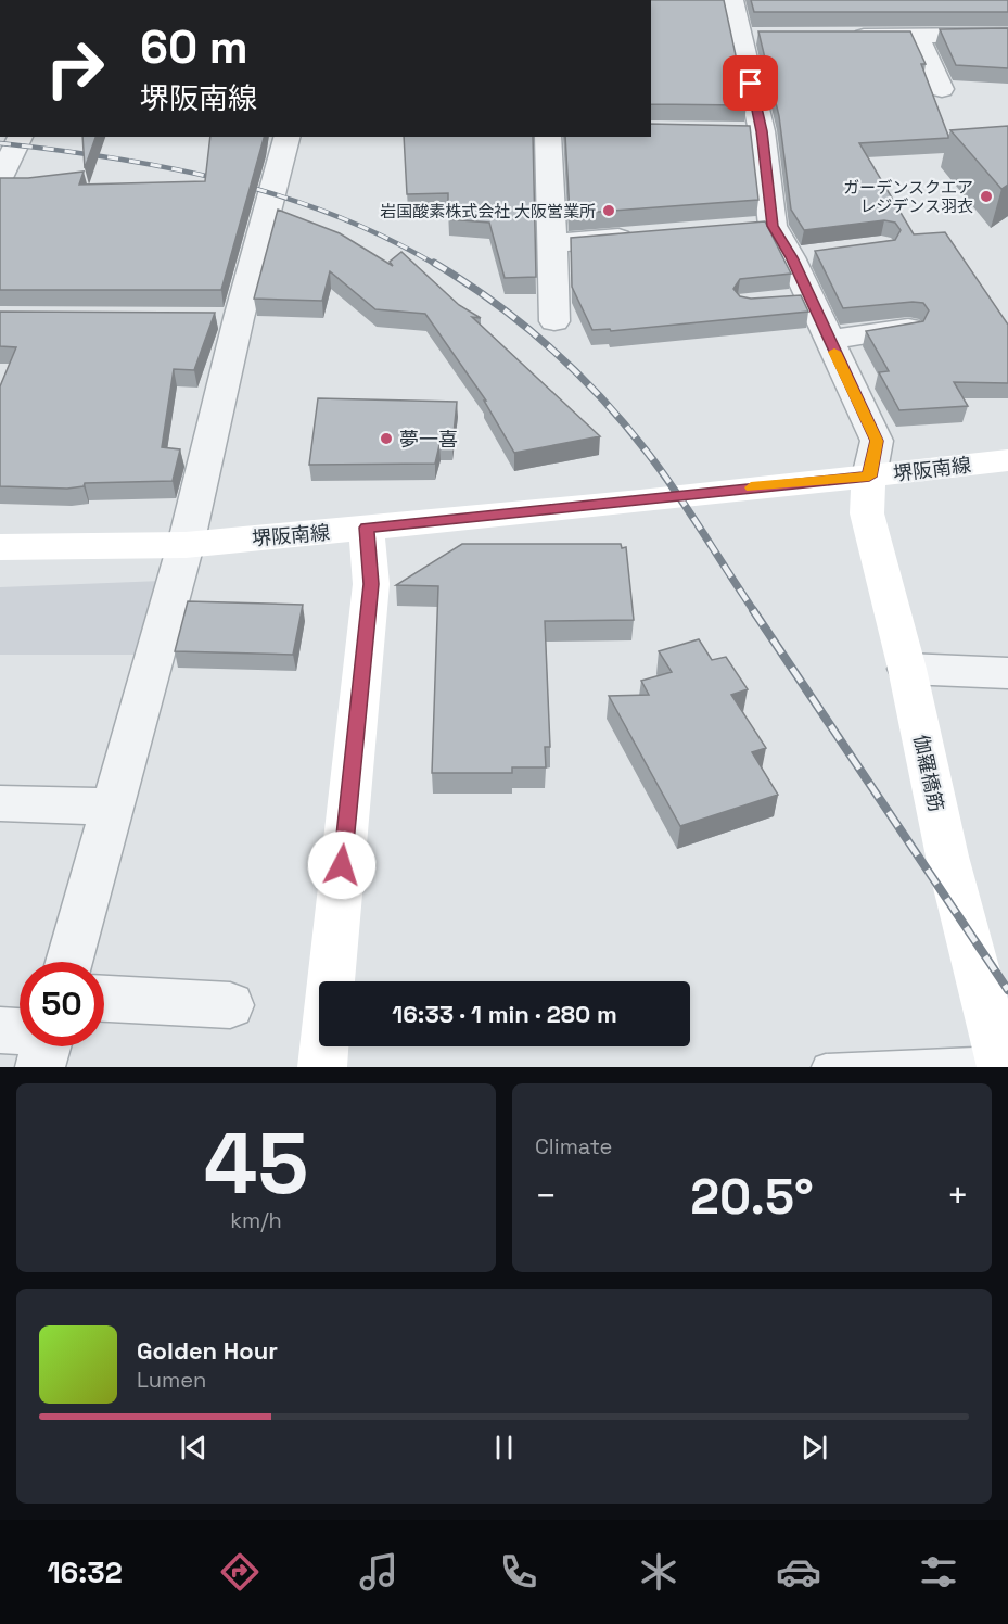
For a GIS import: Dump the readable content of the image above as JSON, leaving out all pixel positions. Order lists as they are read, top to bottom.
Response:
{
  "streets": {
    "main road": ["堺阪南線", "伽羅橋筋"]
  },
  "crossings": [
    ["堺阪南線", "伽羅橋筋"]
  ],
  "places": ["ガーデンスクエア レジデンス羽衣", "岩国酸素株式会社 大阪営業所", "夢一喜"],
  "page": {
    "turn": ["60 m", "堺阪南線"],
    "limit": "50",
    "trip": "16:33 · 1 min · 280 m",
    "tile": [
      ["45", "km/h"],
      "Climate"
    ],
    "heat": ["−", "20.5°", "+"],
    "song": ["Golden Hour", "Lumen"],
    "tabs": "16:32"
  }
}
